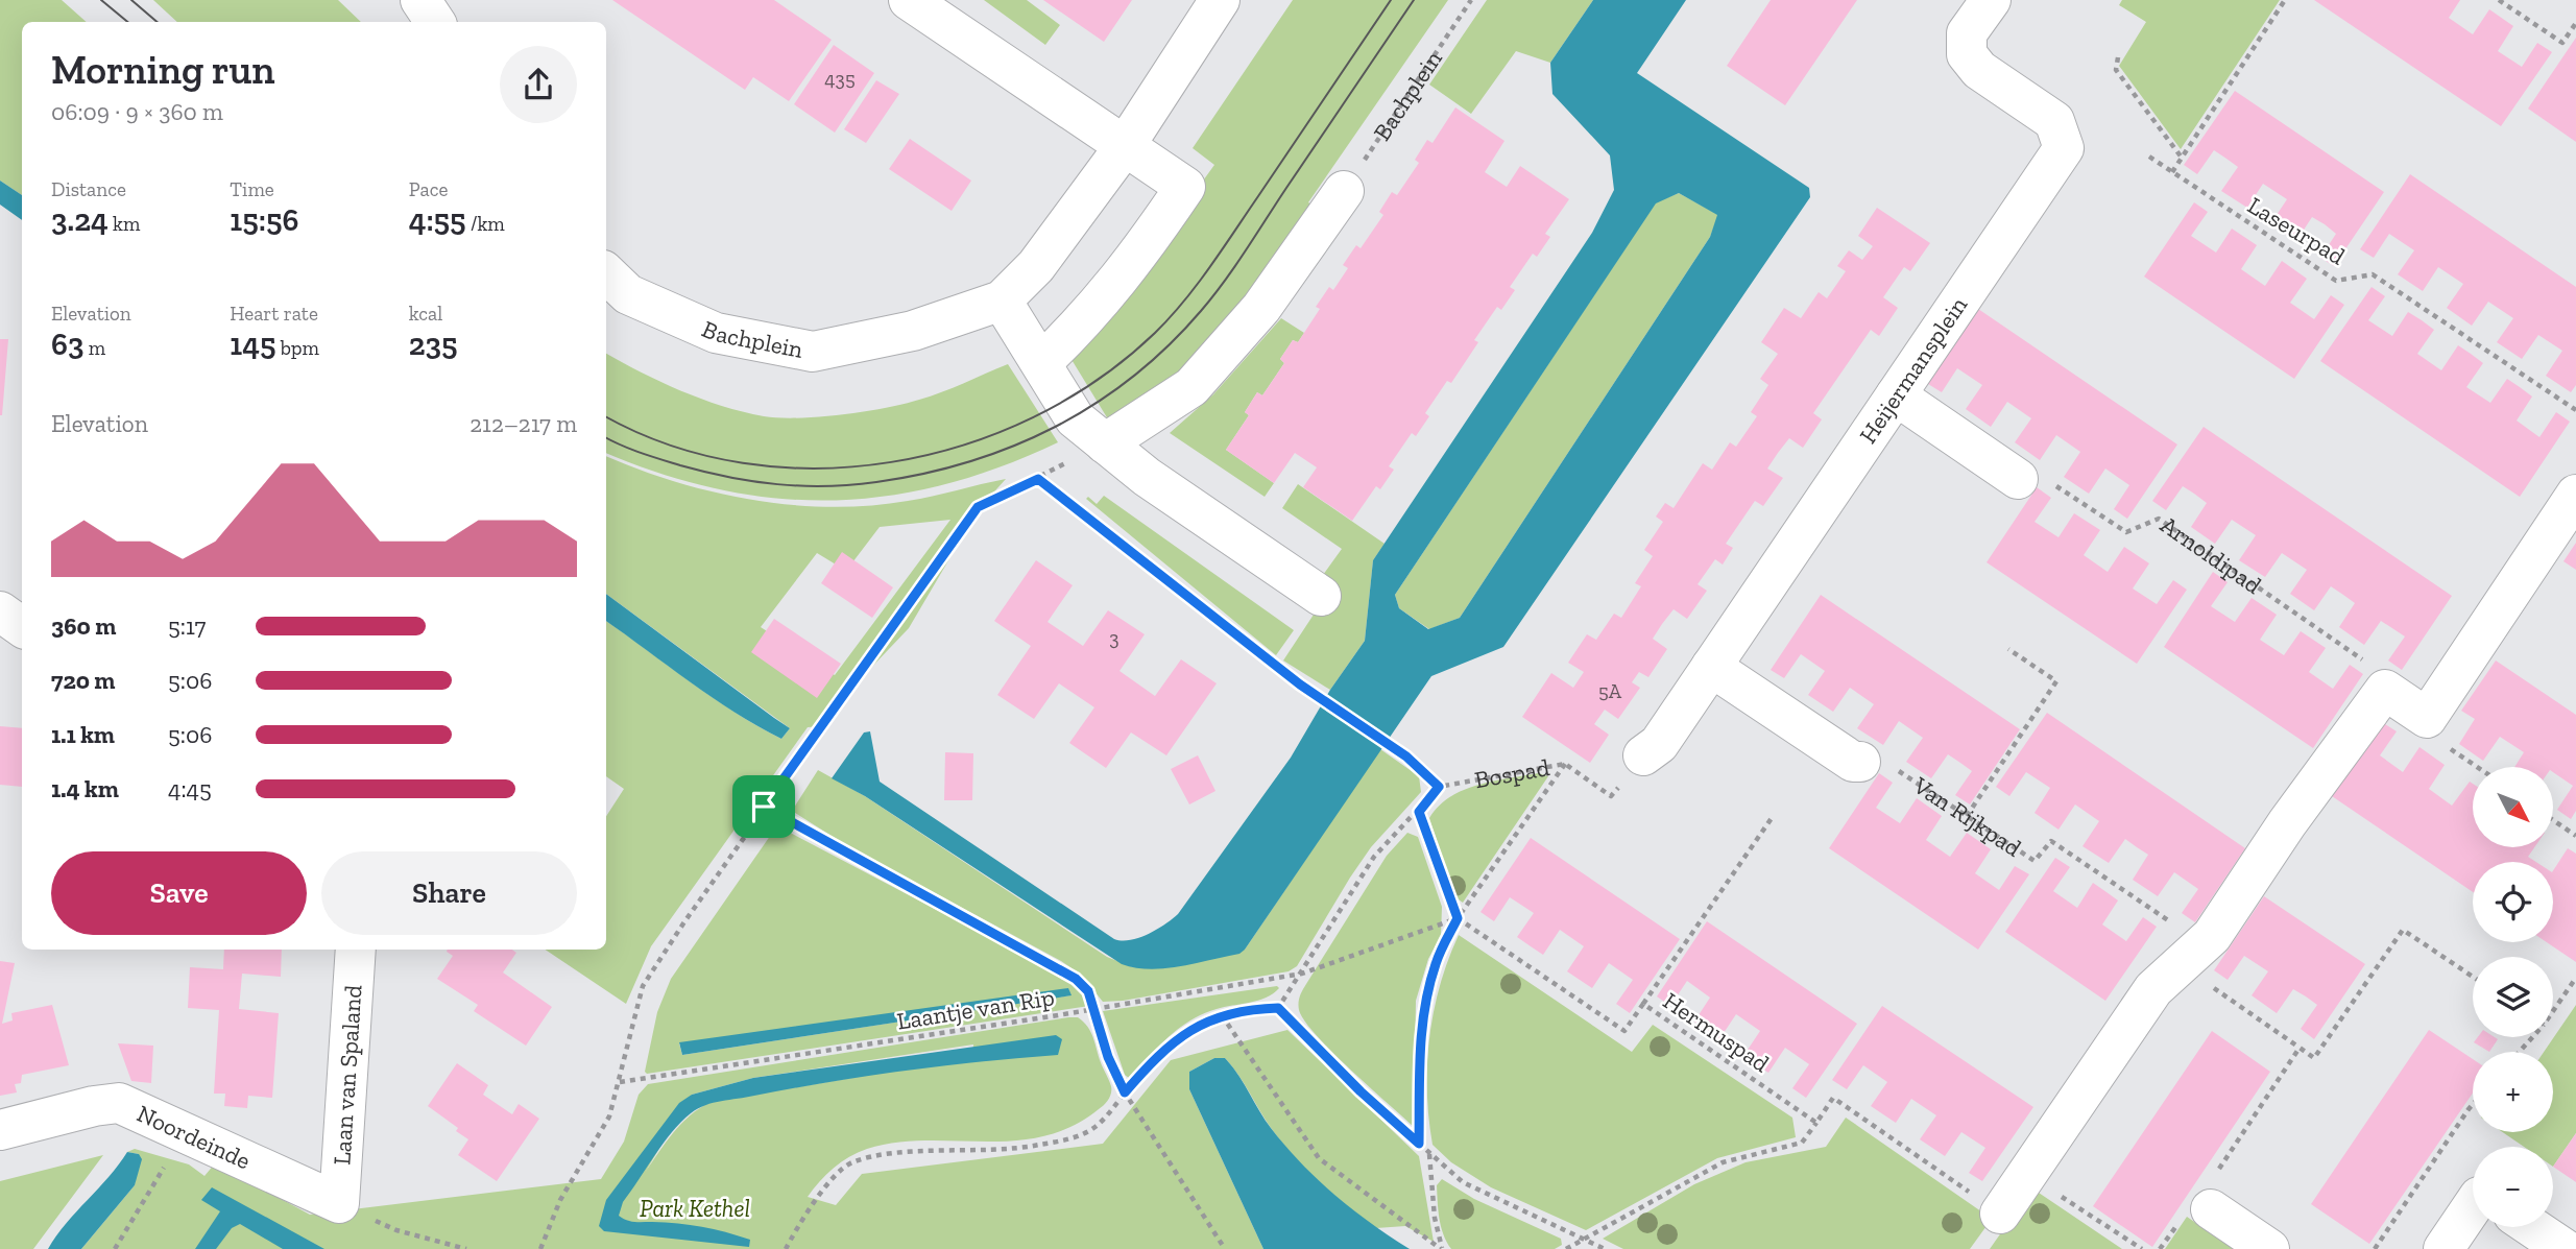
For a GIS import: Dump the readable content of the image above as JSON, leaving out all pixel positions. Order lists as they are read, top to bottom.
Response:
{
  "streets": {
    "street": [
      "Bachplein",
      "Heijermansplein",
      "Laan van Spaland",
      "Noordeinde"
    ],
    "path": [
      "Laseurpad",
      "Arnoldipad",
      "Bospad",
      "Van Rijkpad",
      "Laantje van Rip",
      "Hermuspad"
    ]
  },
  "crossings": [
    ["Bospad", "Laantje van Rip"],
    ["Bospad", "Hermuspad"],
    ["Laantje van Rip", "Hermuspad"],
    ["Laan van Spaland", "Noordeinde"]
  ],
  "parks": ["Park Kethel"],
  "house_numbers": ["435", "3", "5A"],
  "north": "bottom right",
  "page": {
    "heading": ["Morning run", "06:09 · 9 × 360 m"],
    "stats": [
      ["Distance", "3.24 km"],
      ["Time", "15:56"],
      ["Pace", "4:55 /km"],
      ["Elevation", "63 m"],
      ["Heart rate", "145 bpm"],
      ["kcal", "235"]
    ],
    "chart": ["Elevation", "212–217 m"],
    "list": [
      {
        "name": "360 m",
        "note": "5:17"
      },
      {
        "name": "720 m",
        "note": "5:06"
      },
      {
        "name": "1.1 km",
        "note": "5:06"
      },
      {
        "name": "1.4 km",
        "note": "4:45"
      }
    ],
    "map_buttons": ["+", "−"],
    "buttons": ["Save", "Share"]
  }
}
